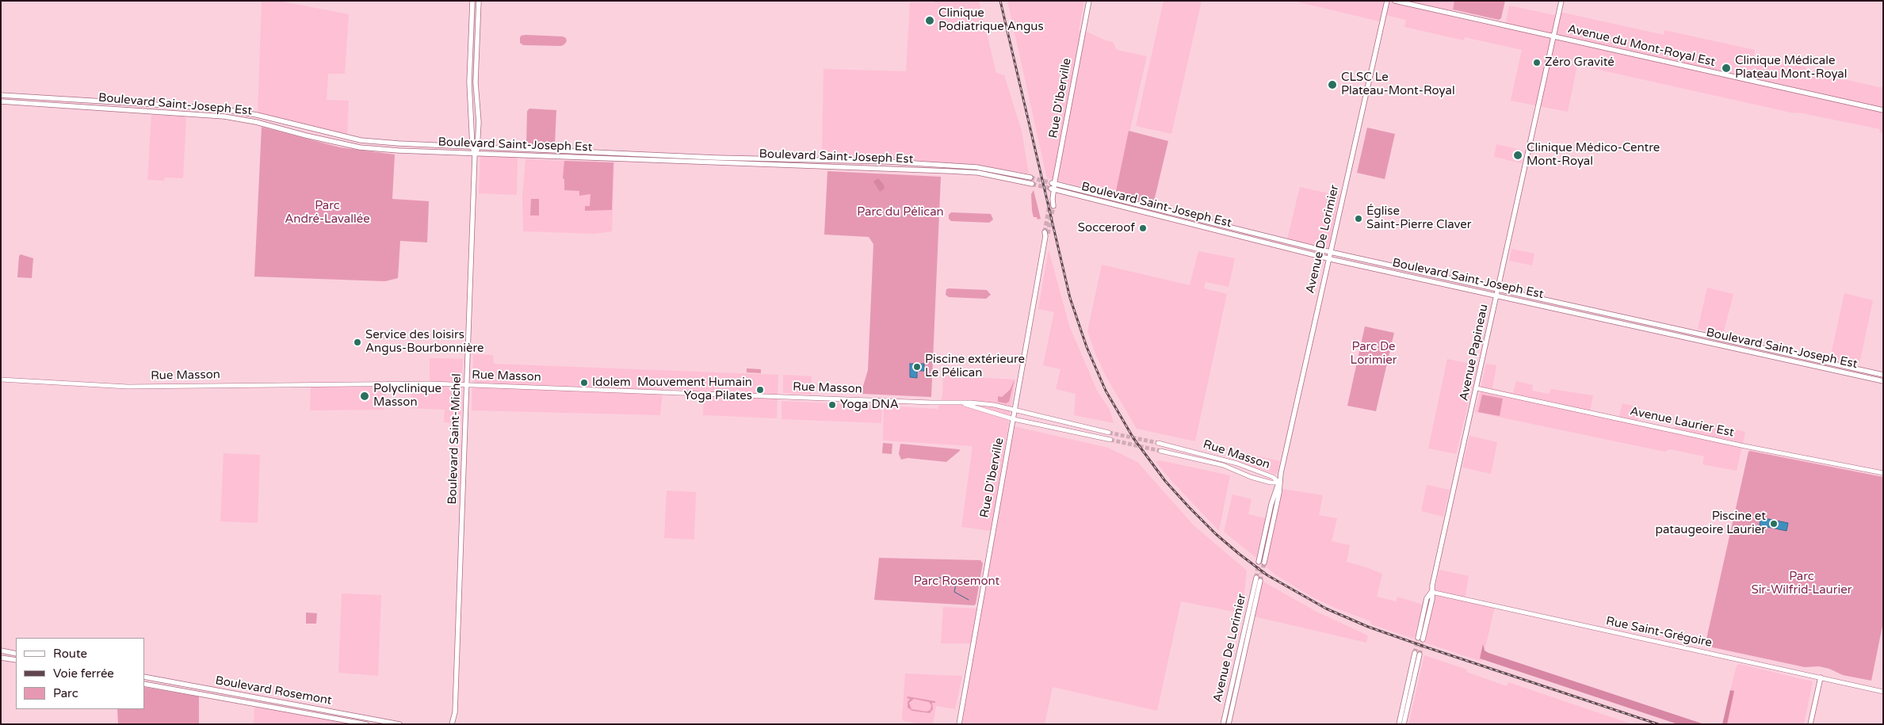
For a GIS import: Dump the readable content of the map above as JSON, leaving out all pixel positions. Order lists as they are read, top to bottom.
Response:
{
  "streets": {
    "main road": [
      "Avenue du Mont-Royal Est",
      "Rue D'Iberville",
      "Boulevard Saint-Joseph Est",
      "Avenue De Lorimier",
      "Avenue Papineau",
      "Boulevard Saint-Michel",
      "Boulevard Rosemont"
    ],
    "street": ["Rue Masson", "Avenue Laurier Est", "Rue Saint-Grégoire"]
  },
  "crossings": [
    ["Avenue du Mont-Royal Est", "Avenue Papineau"],
    ["Rue D'Iberville", "Boulevard Saint-Joseph Est"],
    ["Rue D'Iberville", "Rue Masson"],
    ["Boulevard Saint-Joseph Est", "Avenue De Lorimier"],
    ["Boulevard Saint-Joseph Est", "Avenue Papineau"],
    ["Boulevard Saint-Joseph Est", "Boulevard Saint-Michel"],
    ["Avenue De Lorimier", "Rue Masson"],
    ["Avenue Papineau", "Avenue Laurier Est"],
    ["Avenue Papineau", "Rue Saint-Grégoire"],
    ["Rue Masson", "Boulevard Saint-Michel"]
  ],
  "parks": [
    "Parc André-Lavallée",
    "Parc du Pélican",
    "Parc De Lorimier",
    "Parc Sir-Wilfrid-Laurier",
    "Parc Rosemont"
  ],
  "places": [
    "Clinique Podiatrique Angus",
    "Zéro Gravité",
    "Clinique Médicale Plateau Mont-Royal",
    "CLSC Le Plateau-Mont-Royal",
    "Clinique Médico-Centre Mont-Royal",
    "Église Saint-Pierre Claver",
    "Socceroof",
    "Service des loisirs Angus-Bourbonnière",
    "Piscine extérieure Le Pélican",
    "Idolem",
    "Mouvement Humain Yoga Pilates",
    "Polyclinique Masson",
    "Yoga DNA",
    "Piscine et pataugeoire Laurier"
  ],
  "legend": ["Route", "Voie ferrée", "Parc"]
}
